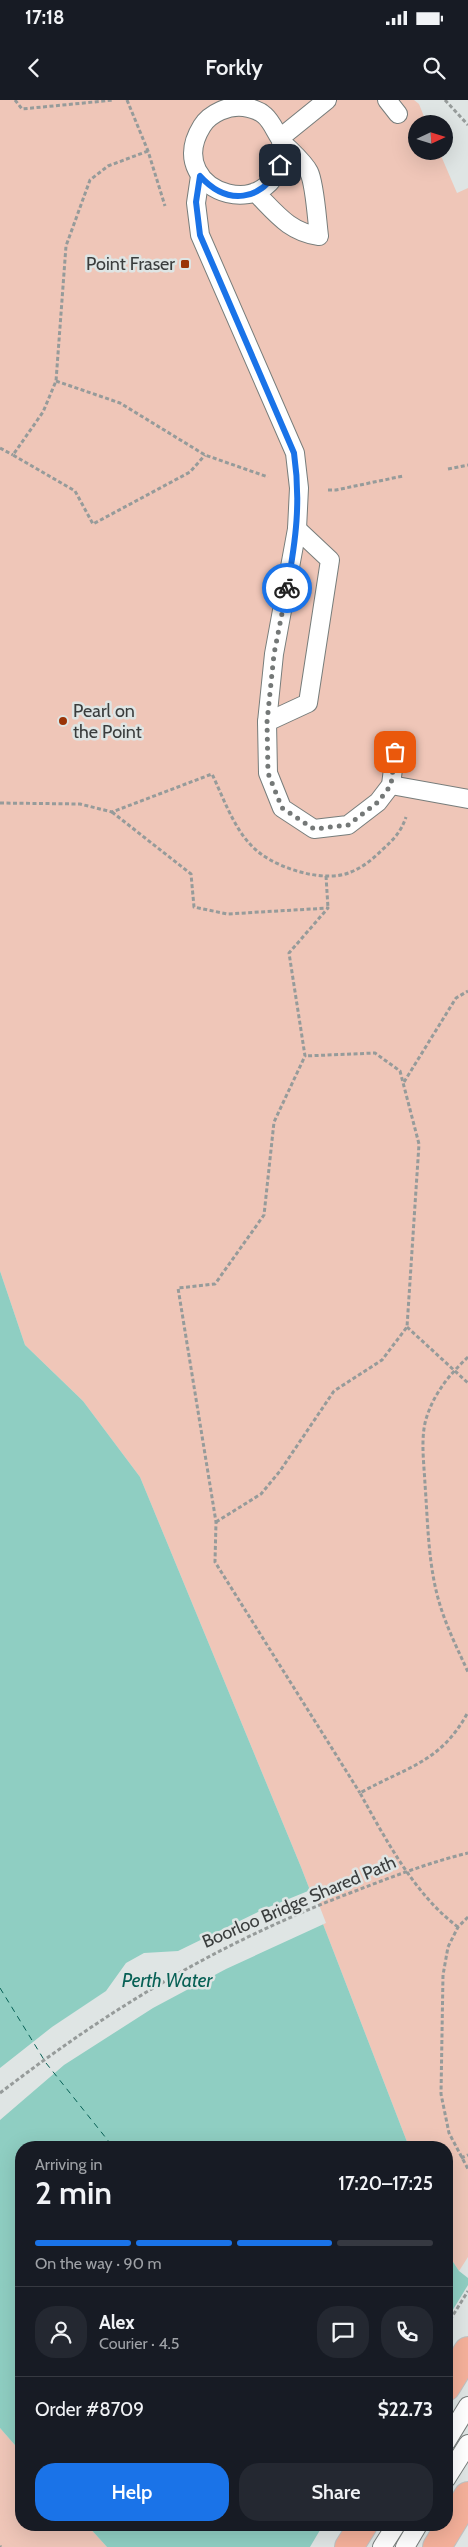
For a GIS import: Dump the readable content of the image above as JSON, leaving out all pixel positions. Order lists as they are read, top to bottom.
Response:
{
  "streets": {
    "path": ["Boorloo Bridge Shared Path"]
  },
  "water": ["Perth Water"],
  "places": {
    "transit": ["Point Fraser"],
    "other": ["Pearl on the Point"]
  },
  "north": "right",
  "page": {
    "status": "17:18",
    "header": "Forkly",
    "heading": ["2 min", "Arriving in", "17:20–17:25"],
    "panel": [
      "Alex",
      "Courier · 4.5",
      "Order #8709",
      "$22.73"
    ],
    "bar": "On the way · 90 m",
    "buttons": ["Help", "Share"]
  }
}
